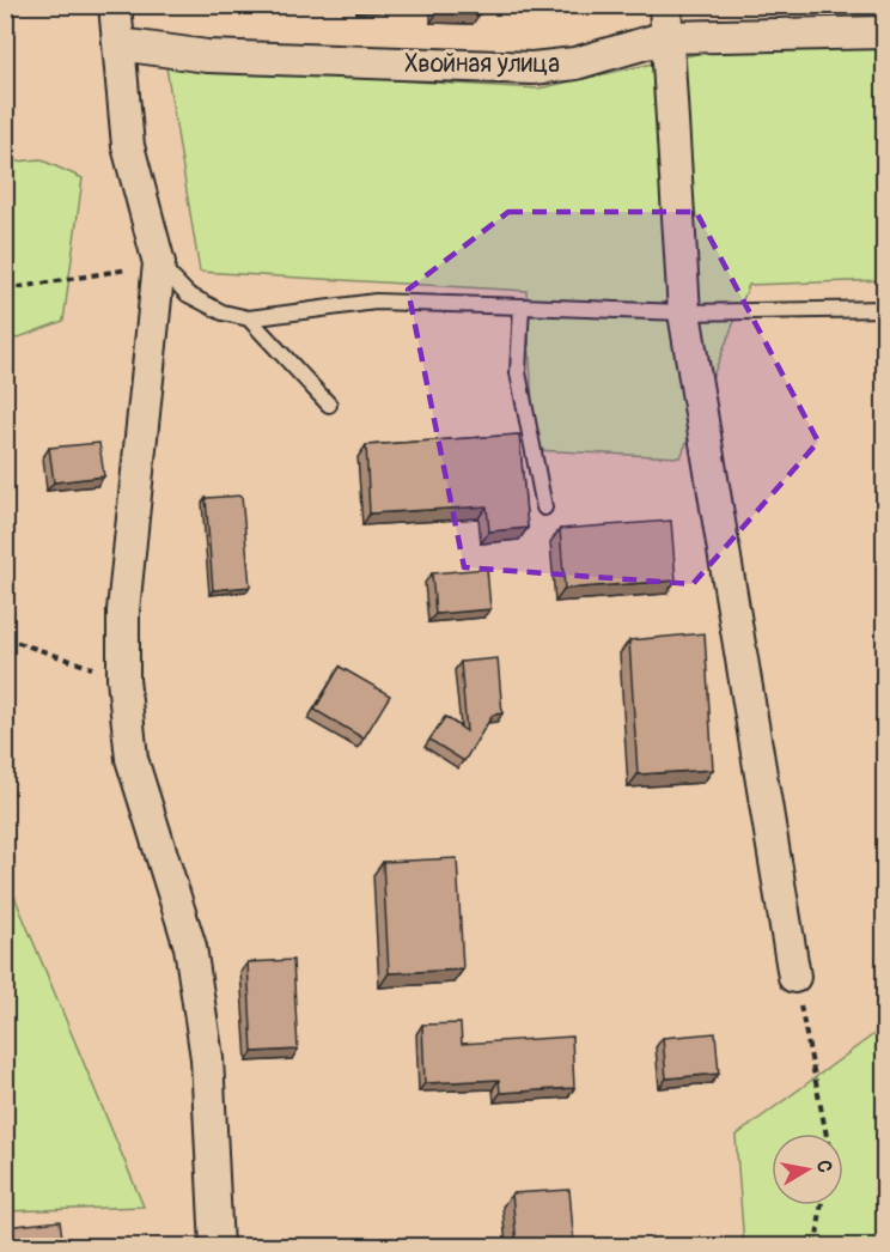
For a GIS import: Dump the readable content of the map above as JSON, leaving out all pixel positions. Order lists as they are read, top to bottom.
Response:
{
  "streets": {
    "street": ["Хвойная улица"]
  },
  "north": "right"
}
